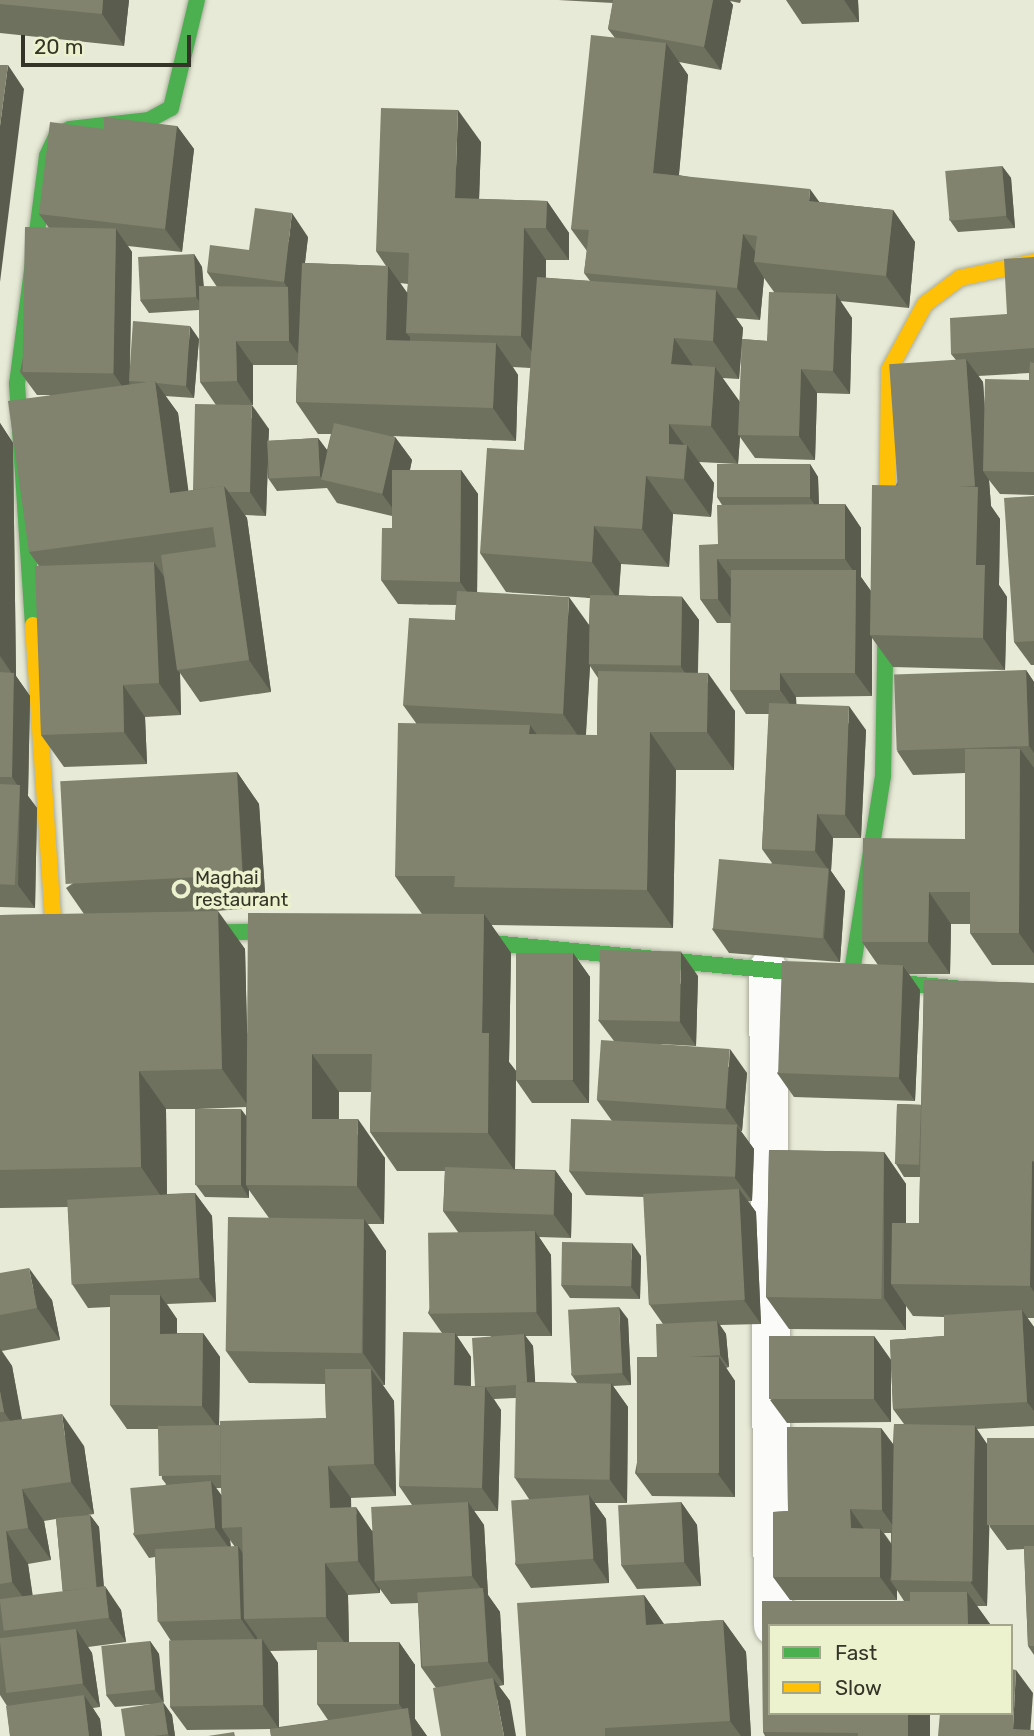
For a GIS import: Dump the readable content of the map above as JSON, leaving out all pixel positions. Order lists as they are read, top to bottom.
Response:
{
  "places": ["Maghai restaurant"],
  "legend": ["Fast", "Slow"],
  "scale_bar": "20 m"
}
